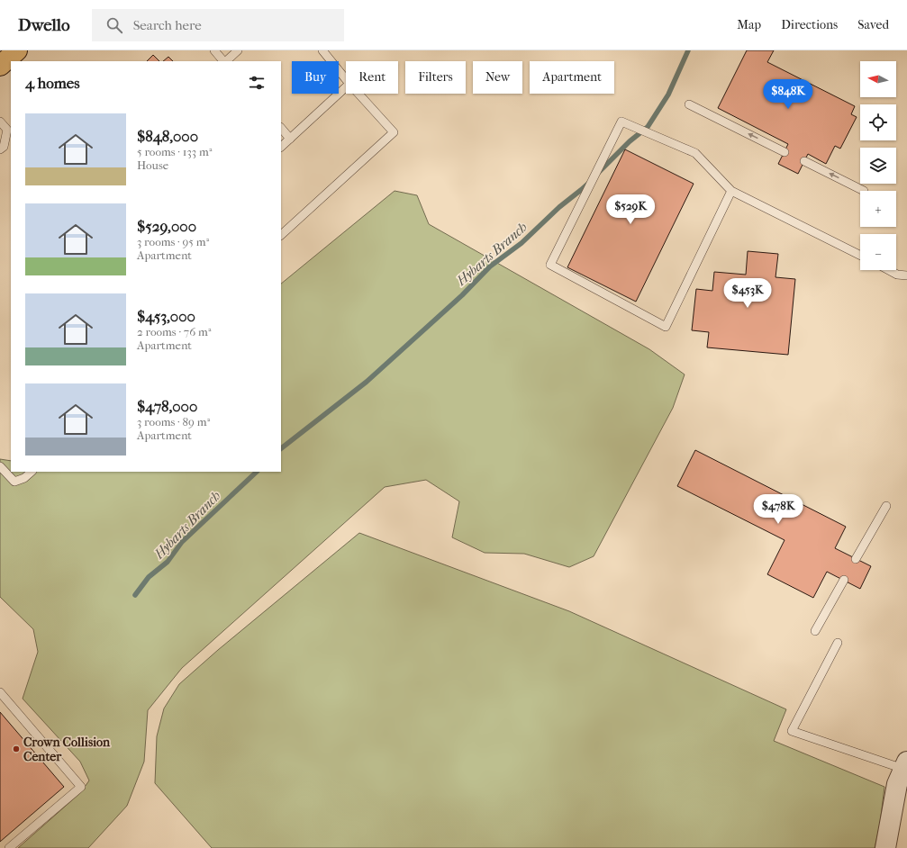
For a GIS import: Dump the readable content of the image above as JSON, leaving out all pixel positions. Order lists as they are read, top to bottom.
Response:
{
  "water": ["Hybarts Branch"],
  "places": ["Crown Collision Center"],
  "north": "left",
  "page": {
    "header": "Dwello",
    "search": "Search here",
    "nav": ["Map", "Directions", "Saved"],
    "map_buttons": ["+", "−"],
    "chip": [
      "Buy",
      "Rent",
      "Filters",
      "New",
      "Apartment"
    ],
    "heading": "4 homes",
    "price": [
      "$848K",
      "$529K",
      "$453K",
      "$478K"
    ],
    "list": [
      {
        "name": "$848,000",
        "note": "5 rooms · 133 m² · House"
      },
      {
        "name": "$529,000",
        "note": "3 rooms · 95 m² · Apartment"
      },
      {
        "name": "$453,000",
        "note": "2 rooms · 76 m² · Apartment"
      },
      {
        "name": "$478,000",
        "note": "3 rooms · 89 m² · Apartment"
      }
    ]
  }
}
